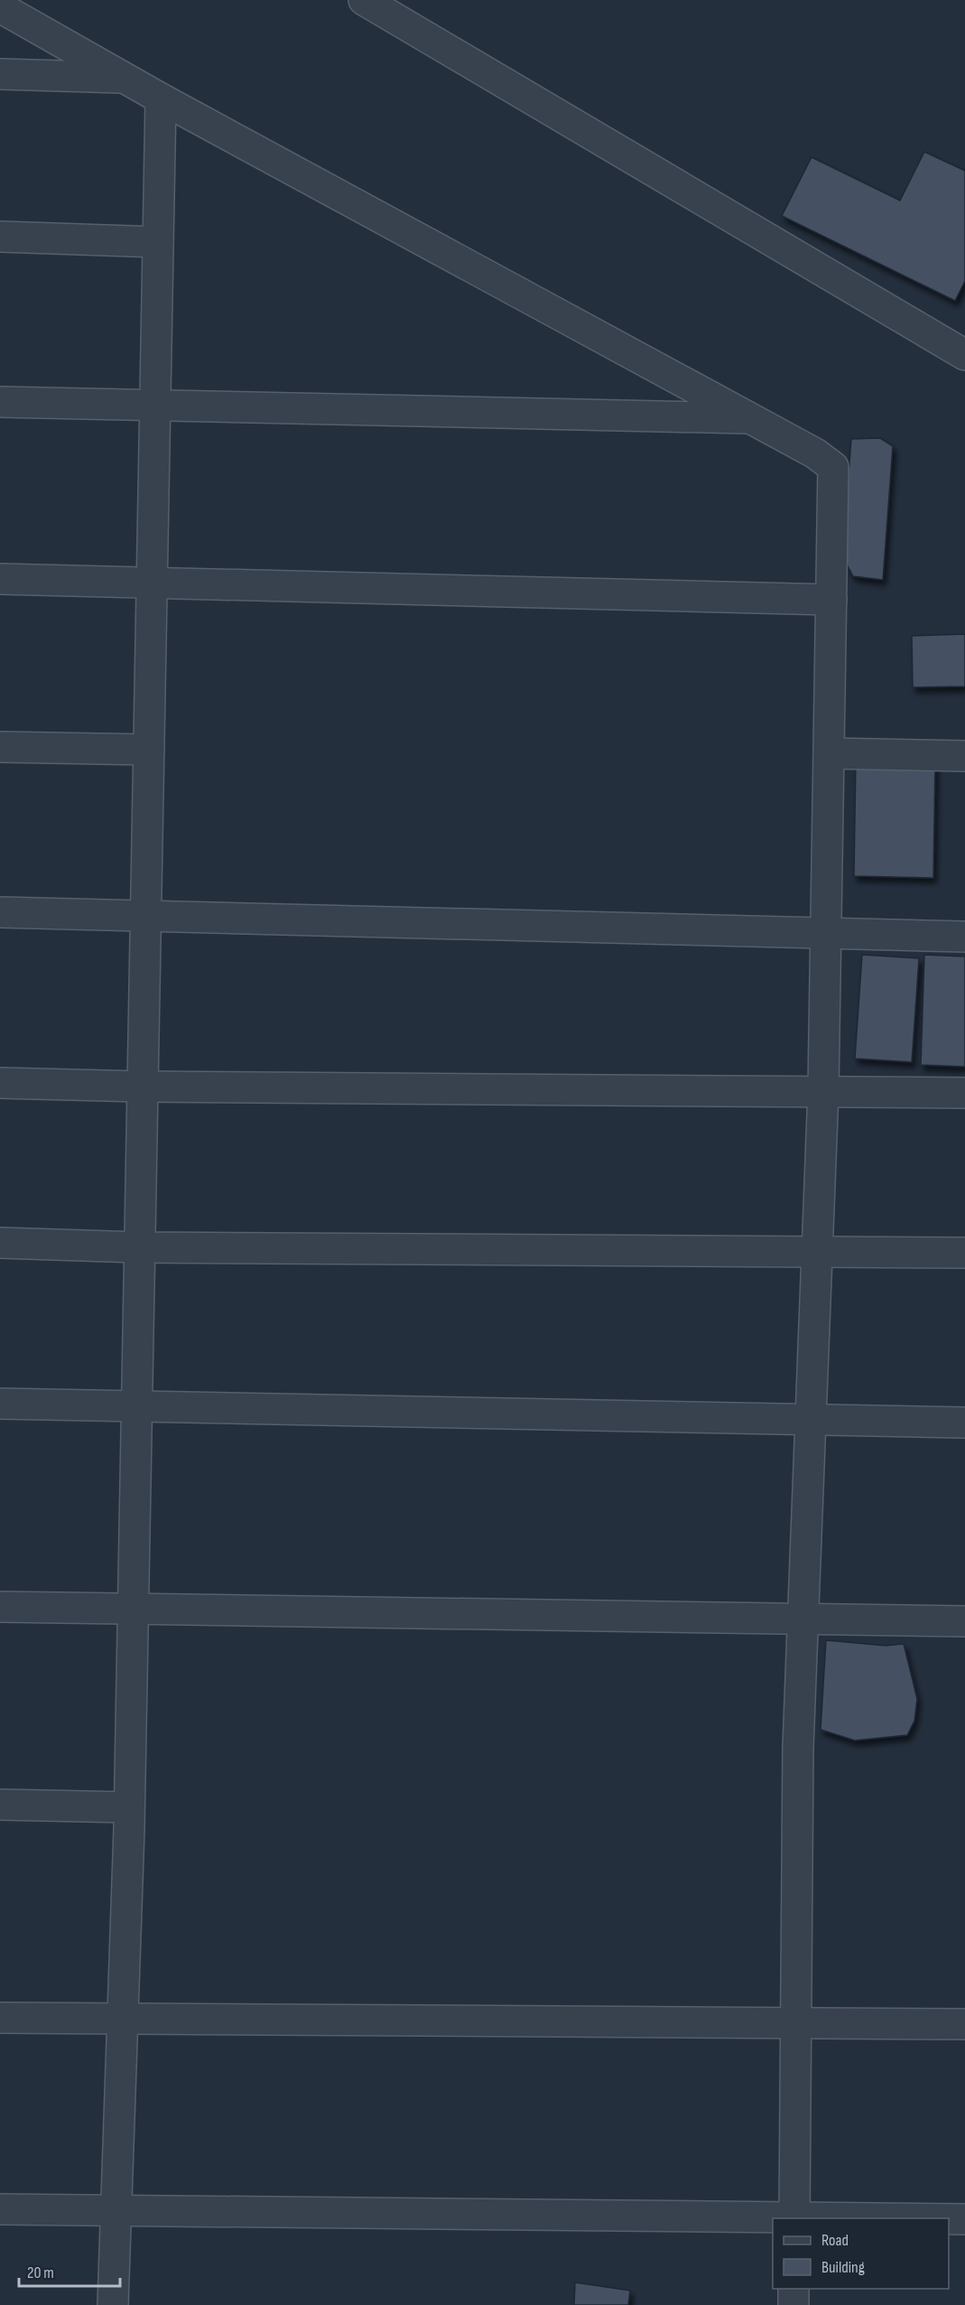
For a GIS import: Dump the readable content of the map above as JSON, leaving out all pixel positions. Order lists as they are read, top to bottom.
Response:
{
  "legend": ["Road", "Building"],
  "scale_bar": "20 m"
}
